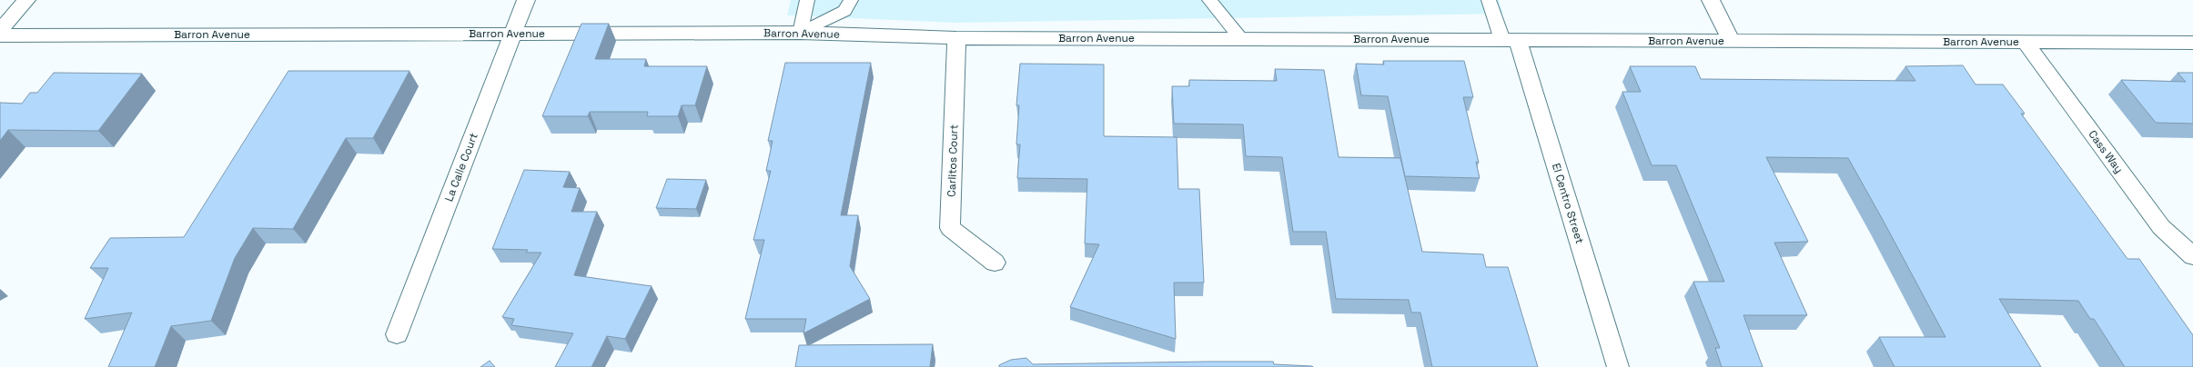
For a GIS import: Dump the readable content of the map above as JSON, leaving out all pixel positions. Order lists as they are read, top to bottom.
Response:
{
  "streets": {
    "street": [
      "Barron Avenue",
      "Cass Way",
      "Carlitos Court",
      "La Calle Court",
      "El Centro Street"
    ]
  },
  "crossings": [
    ["Barron Avenue", "Cass Way"],
    ["Barron Avenue", "Carlitos Court"],
    ["Barron Avenue", "La Calle Court"],
    ["Barron Avenue", "El Centro Street"]
  ]
}
